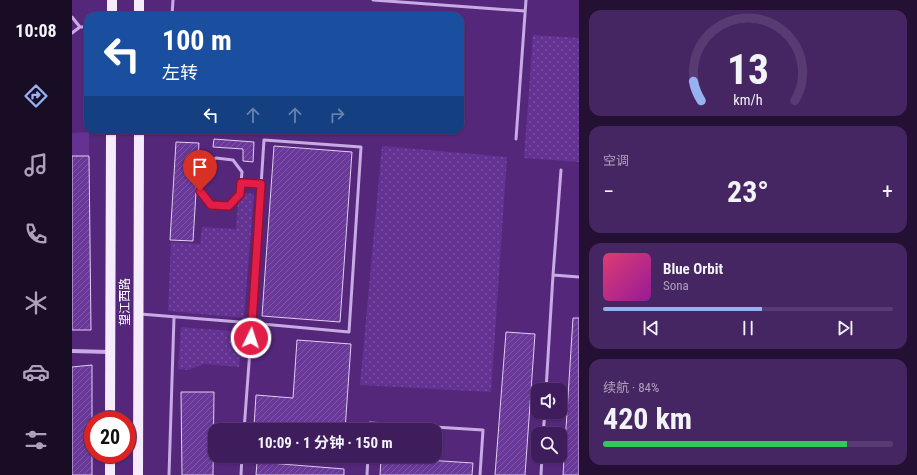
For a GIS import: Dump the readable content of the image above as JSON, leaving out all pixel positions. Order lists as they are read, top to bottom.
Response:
{
  "streets": {
    "main road": ["望江西路"]
  },
  "page": {
    "tabs": "10:08",
    "turn": ["100 m", "左转"],
    "tile": [
      "空调",
      ["续航 · 84%", "420 km"]
    ],
    "heat": ["−", "23°", "+"],
    "song": ["Blue Orbit", "Sona"],
    "limit": "20",
    "trip": "10:09 · 1 分钟 · 150 m",
    "gauge": ["13", "km/h"]
  }
}
